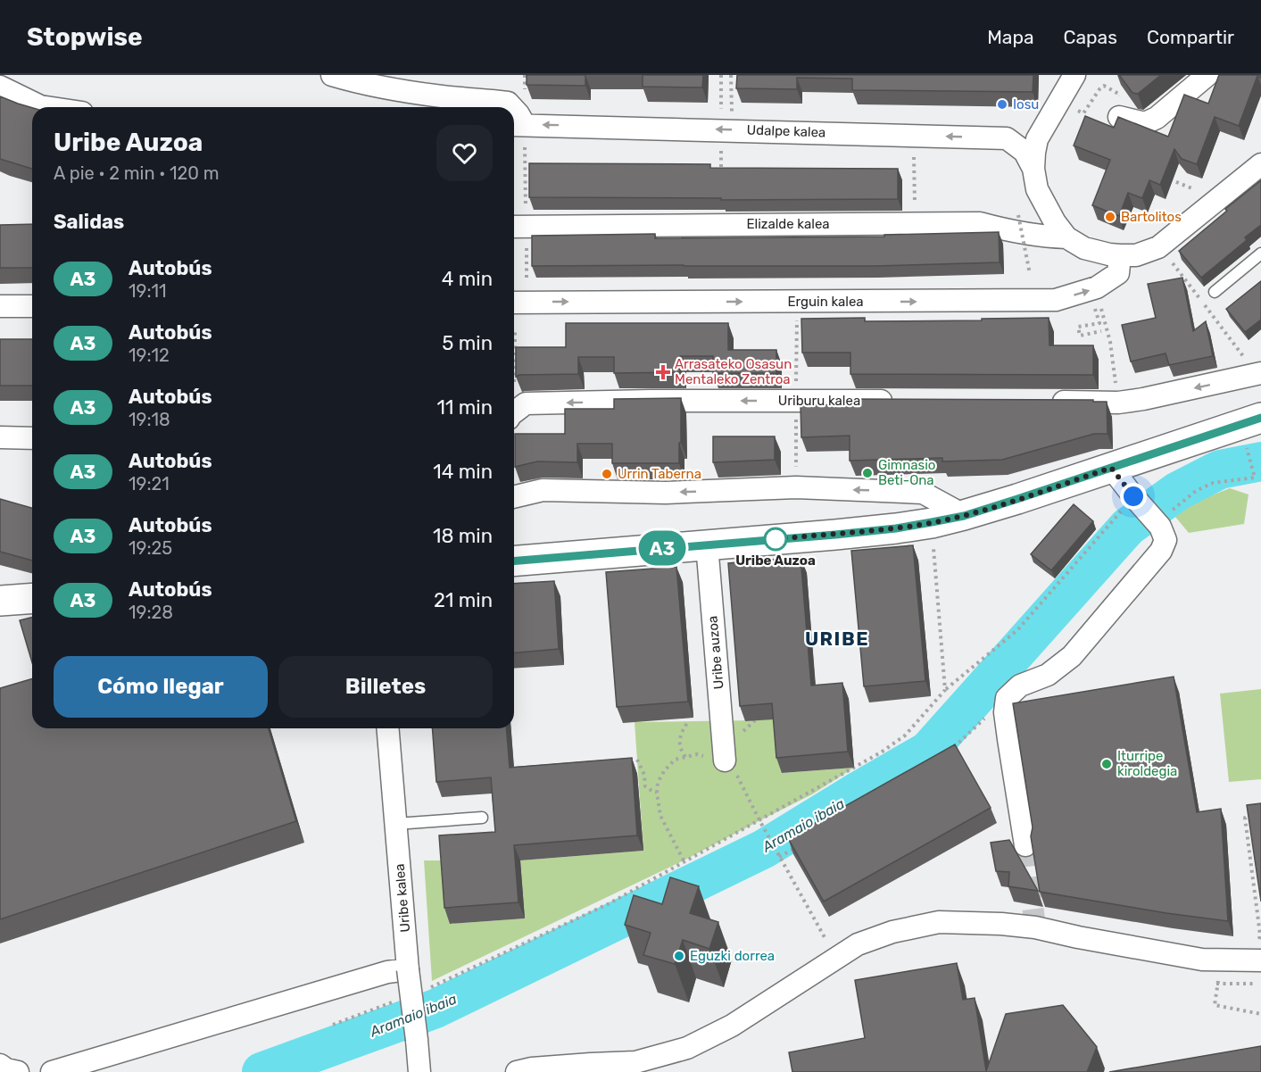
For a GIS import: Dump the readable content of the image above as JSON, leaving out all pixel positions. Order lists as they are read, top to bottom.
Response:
{
  "streets": {
    "street": [
      "Udalpe kalea",
      "Elizalde kalea",
      "Erguin kalea",
      "Uriburu kalea",
      "Uribe auzoa",
      "Uribe kalea"
    ]
  },
  "one_way": ["Udalpe kalea"],
  "districts": ["URIBE"],
  "water": ["Aramaio ibaia"],
  "places": {
    "other": [
      "Iosu",
      "Bartolitos",
      "Gimnasio Beti-Ona",
      "Urrin Taberna",
      "Uribe Auzoa",
      "Iturripe kiroldegia",
      "Eguzki dorrea"
    ],
    "health": ["Arrasateko Osasun Mentaleko Zentroa"]
  },
  "lines": ["bus line A3"],
  "page": {
    "header": "Stopwise",
    "nav": ["Mapa", "Capas", "Compartir"],
    "on_map": "A3",
    "heading": [
      ["Uribe Auzoa", "A pie · 2 min · 120 m"],
      "Salidas"
    ],
    "list": [
      {
        "mark": "A3",
        "name": "Autobús",
        "note": "19:11",
        "value": "4 min"
      },
      {
        "mark": "A3",
        "name": "Autobús",
        "note": "19:12",
        "value": "5 min"
      },
      {
        "mark": "A3",
        "name": "Autobús",
        "note": "19:18",
        "value": "11 min"
      },
      {
        "mark": "A3",
        "name": "Autobús",
        "note": "19:21",
        "value": "14 min"
      },
      {
        "mark": "A3",
        "name": "Autobús",
        "note": "19:25",
        "value": "18 min"
      },
      {
        "mark": "A3",
        "name": "Autobús",
        "note": "19:28",
        "value": "21 min"
      }
    ],
    "buttons": ["Cómo llegar", "Billetes"]
  }
}
